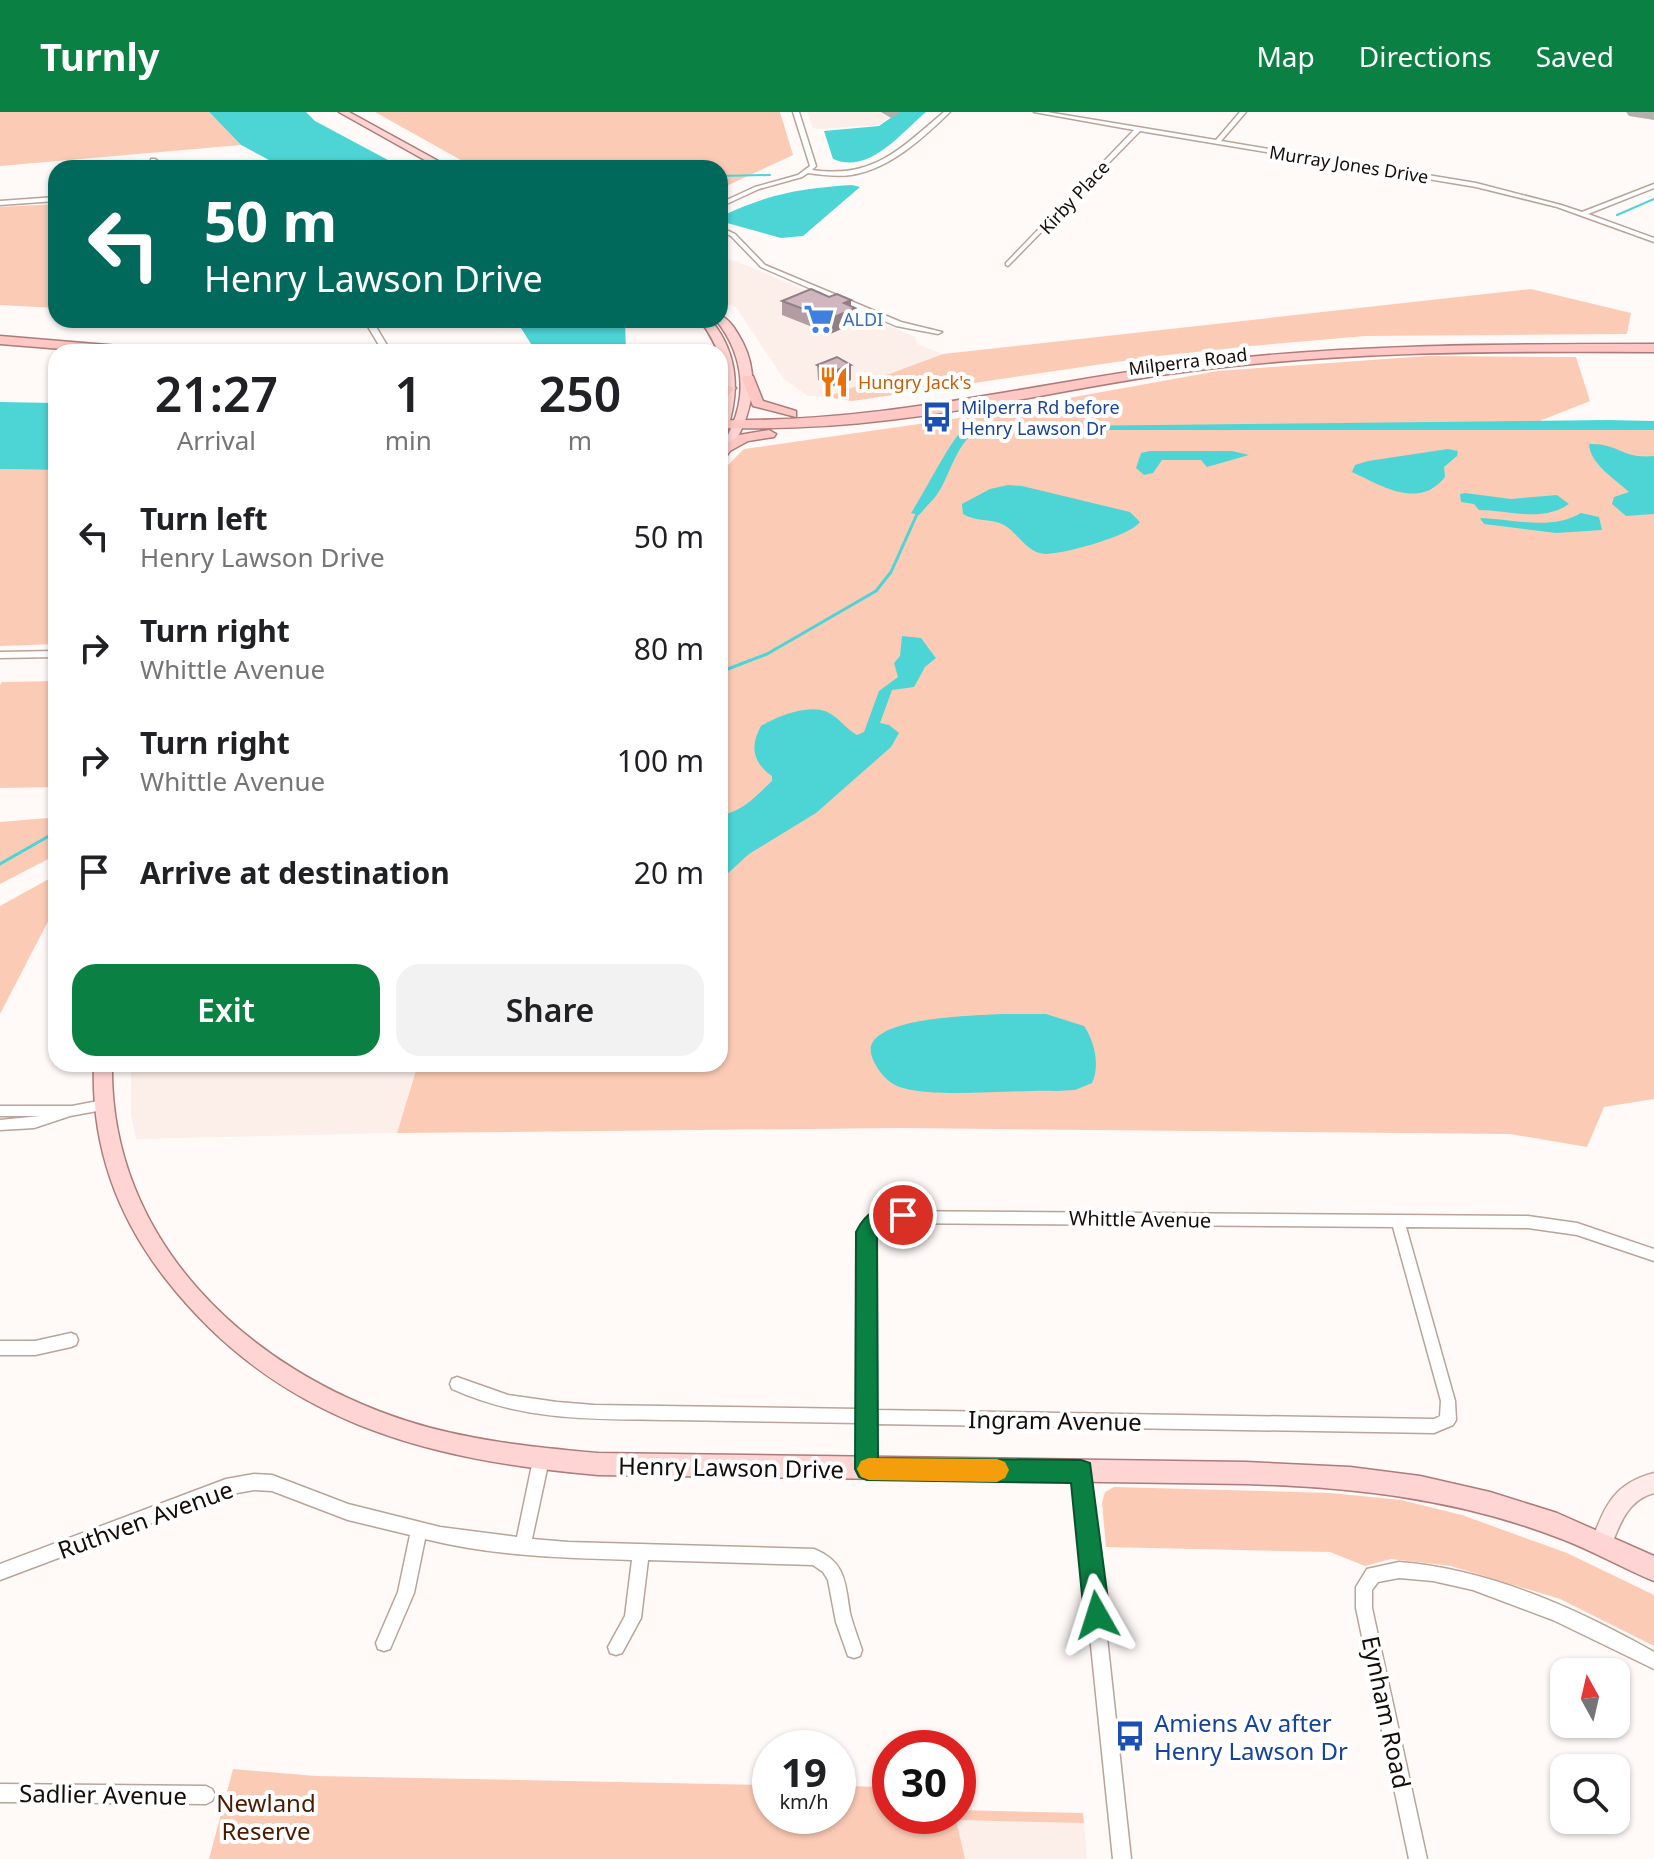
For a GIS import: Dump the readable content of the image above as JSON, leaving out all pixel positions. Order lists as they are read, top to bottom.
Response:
{
  "streets": {
    "highway": ["Milperra Road"],
    "main road": ["Henry Lawson Drive"],
    "street": [
      "Murray Jones Drive",
      "Kirby Place",
      "Whittle Avenue",
      "Ingram Avenue",
      "Ruthven Avenue",
      "Eynham Road",
      "Sadlier Avenue"
    ]
  },
  "crossings": [
    ["Murray Jones Drive", "Kirby Place"],
    ["Whittle Avenue", "Ingram Avenue"],
    ["Whittle Avenue", "Henry Lawson Drive"]
  ],
  "parks": ["Newland Reserve"],
  "places": {
    "supermarket": ["ALDI"],
    "restaurant": ["Hungry Jack's"],
    "bus stop": ["Milperra Rd before Henry Lawson Dr", "Amiens Av after Henry Lawson Dr"]
  },
  "north": "top",
  "page": {
    "header": "Turnly",
    "nav": ["Map", "Directions", "Saved"],
    "turn": ["50 m", "Henry Lawson Drive"],
    "eta": [
      "21:27",
      "Arrival",
      "1",
      "min",
      "250",
      "m"
    ],
    "list": [
      {
        "name": "Turn left",
        "note": "Henry Lawson Drive",
        "value": "50 m"
      },
      {
        "name": "Turn right",
        "note": "Whittle Avenue",
        "value": "80 m"
      },
      {
        "name": "Turn right",
        "note": "Whittle Avenue",
        "value": "100 m"
      },
      {
        "name": "Arrive at destination",
        "value": "20 m"
      }
    ],
    "buttons": ["Exit", "Share"],
    "speed": "19 km/h",
    "limit": "30"
  }
}
